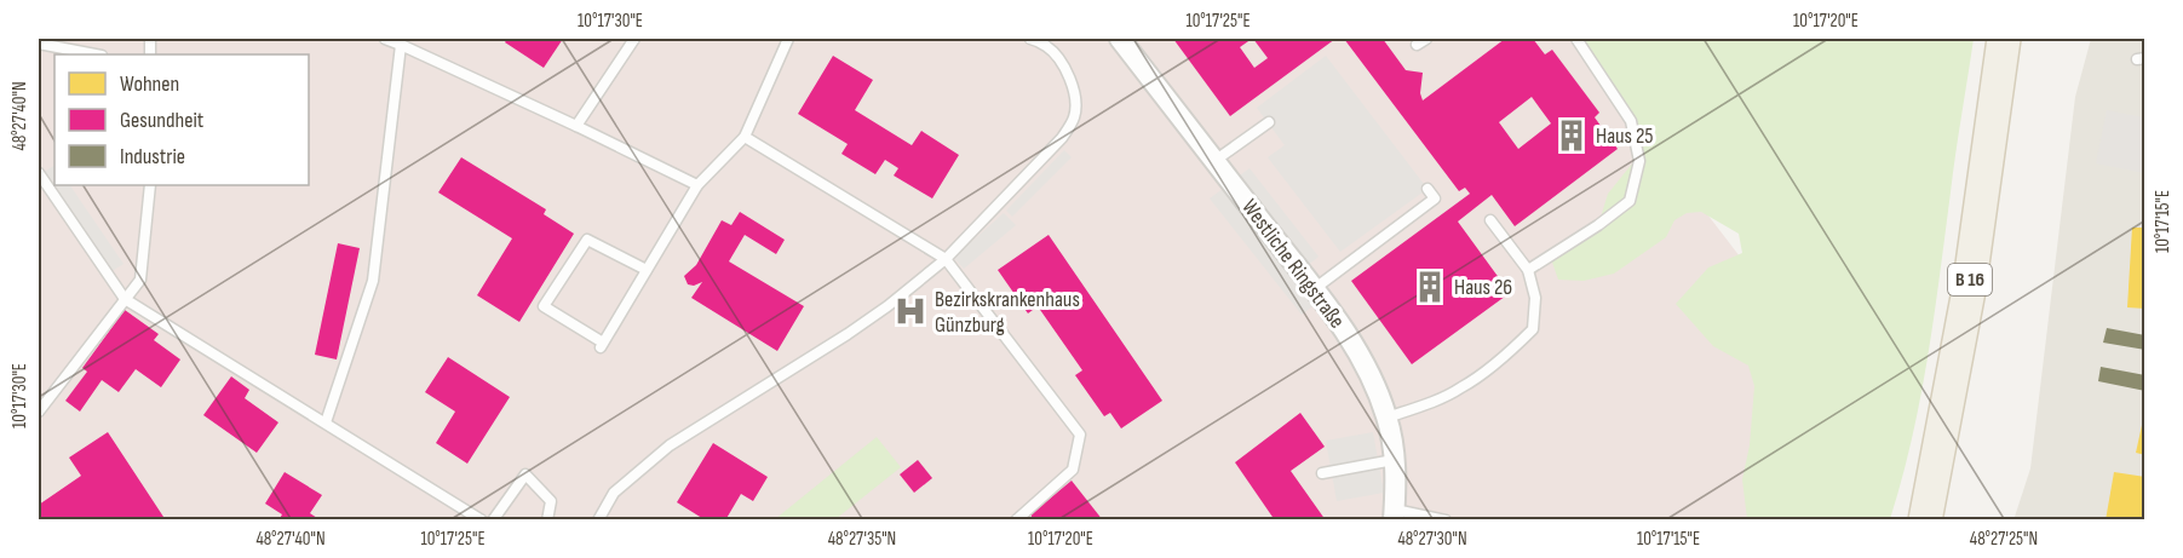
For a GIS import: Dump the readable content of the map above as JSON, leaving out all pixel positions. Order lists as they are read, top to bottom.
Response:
{
  "streets": {
    "main road": ["B 16"],
    "street": ["Westliche Ringstraße"]
  },
  "places": {
    "building": ["Haus 25", "Haus 26"],
    "hospital": ["Bezirkskrankenhaus Günzburg"]
  },
  "legend": ["Wohnen", "Gesundheit", "Industrie"],
  "coordinates": [
    "10°17'30\"E",
    "10°17'25\"E",
    "10°17'20\"E",
    "48°27'40\"N",
    "10°17'15\"E",
    "48°27'35\"N",
    "48°27'30\"N",
    "48°27'25\"N"
  ]
}
